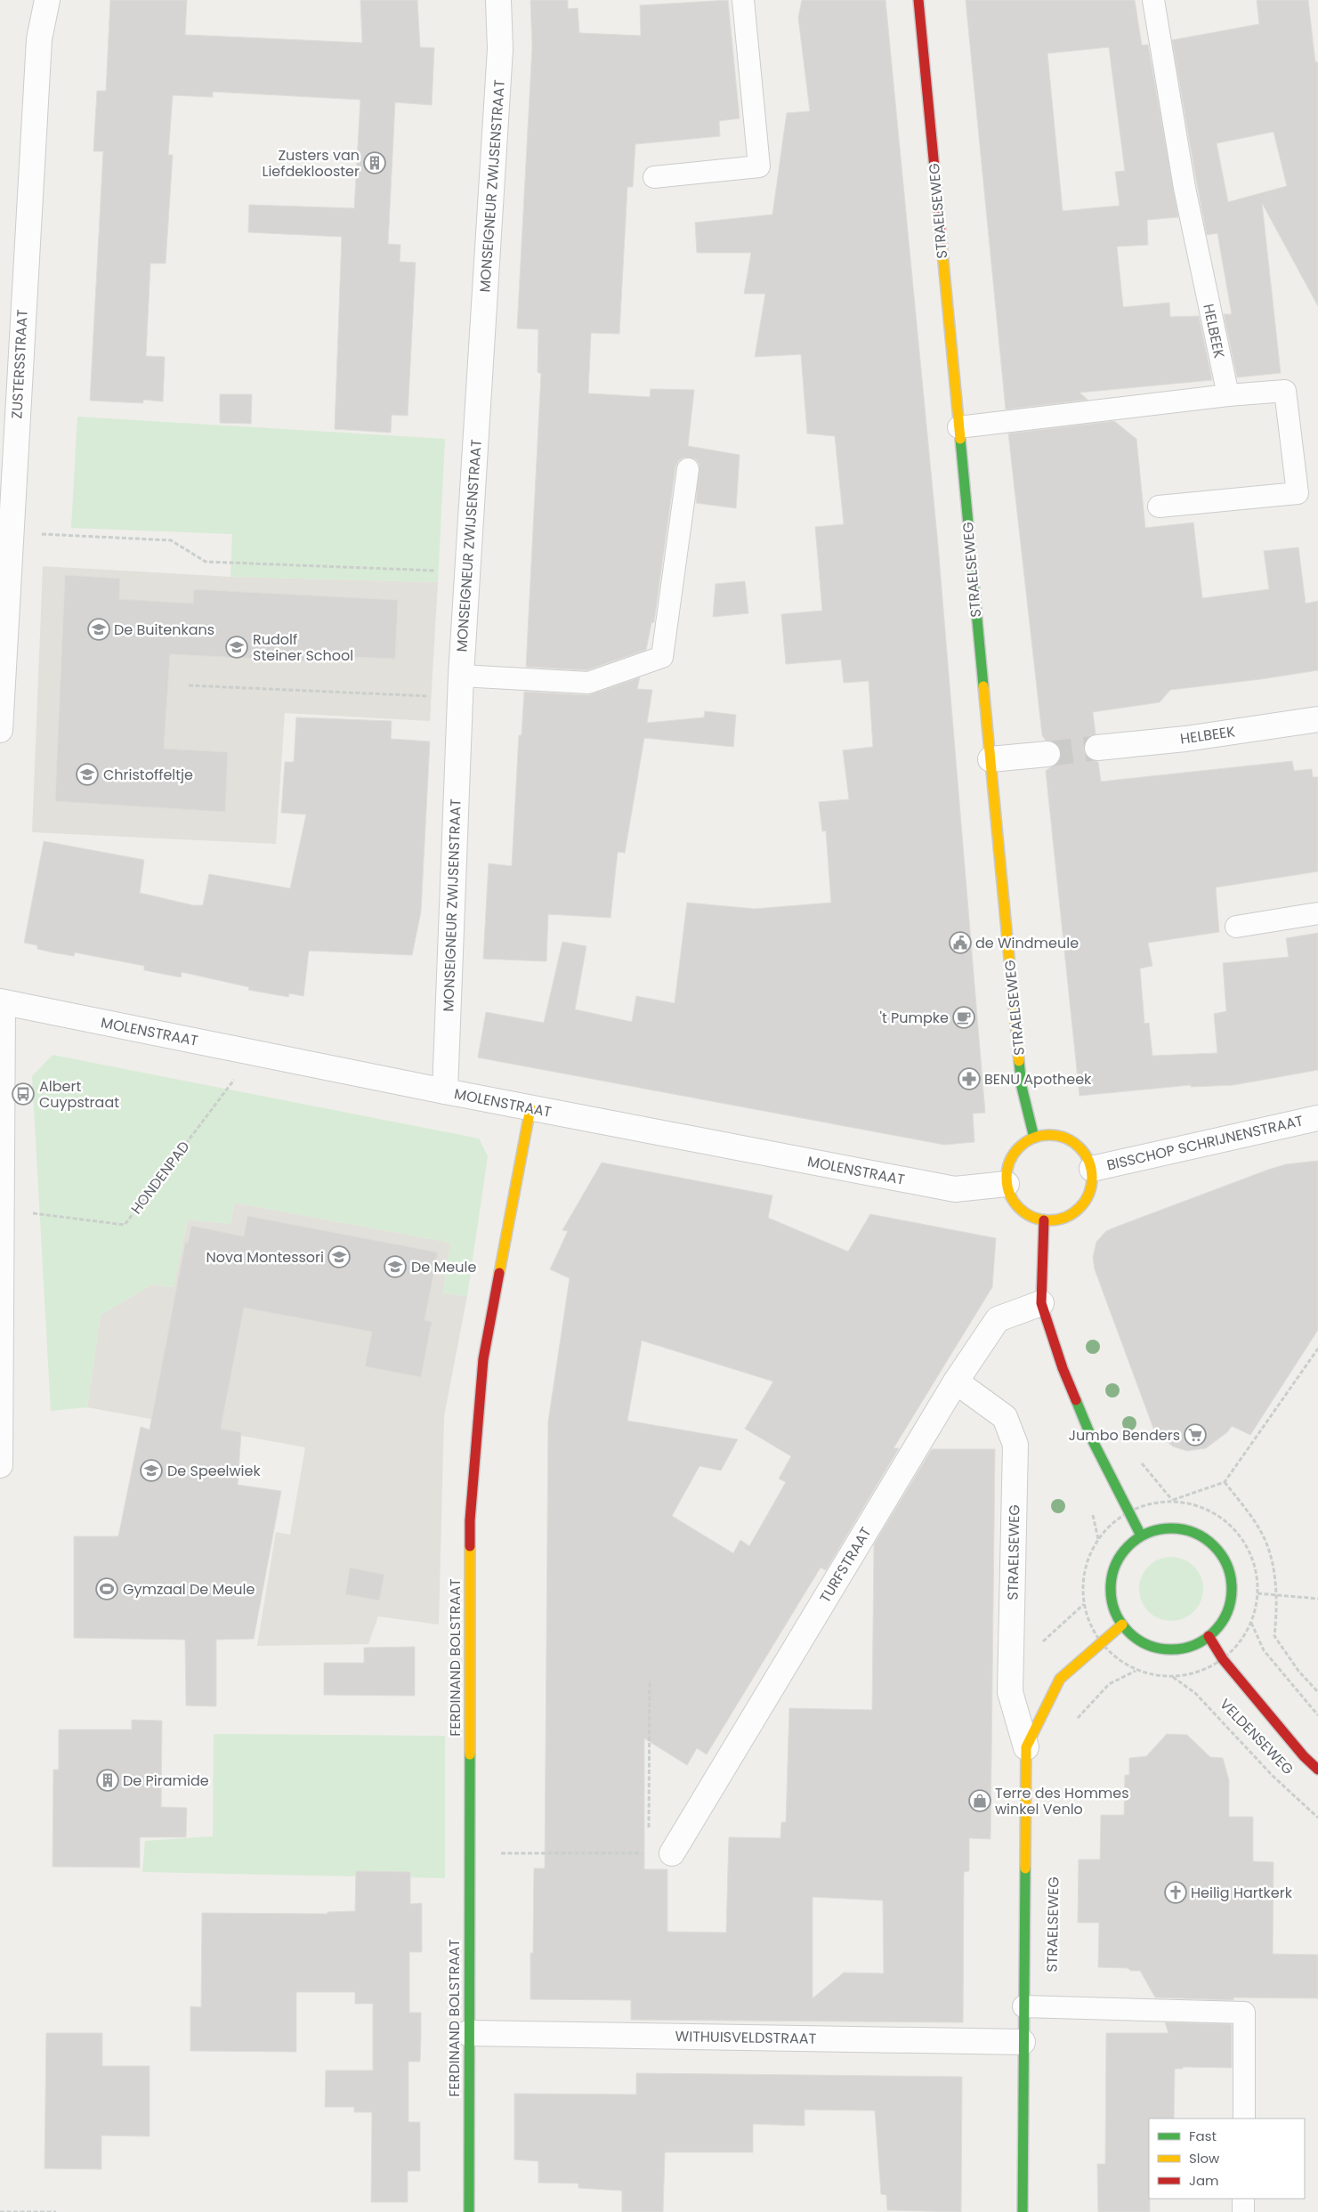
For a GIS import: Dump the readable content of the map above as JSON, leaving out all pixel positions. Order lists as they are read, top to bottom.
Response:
{
  "streets": {
    "street": [
      "MONSEIGNEUR ZWIJSENSTRAAT",
      "STRAELSEWEG",
      "HELBEEK",
      "ZUSTERSSTRAAT",
      "MOLENSTRAAT",
      "BISSCHOP SCHRIJNENSTRAAT",
      "TURFSTRAAT",
      "FERDINAND BOLSTRAAT",
      "VELDENSEWEG",
      "WITHUISVELDSTRAAT"
    ],
    "path": ["HONDENPAD"]
  },
  "crossings": [
    ["MONSEIGNEUR ZWIJSENSTRAAT", "MOLENSTRAAT"],
    ["STRAELSEWEG", "MOLENSTRAAT"],
    ["STRAELSEWEG", "BISSCHOP SCHRIJNENSTRAAT"],
    ["STRAELSEWEG", "TURFSTRAAT"],
    ["STRAELSEWEG", "VELDENSEWEG"],
    ["STRAELSEWEG", "WITHUISVELDSTRAAT"],
    ["MOLENSTRAAT", "BISSCHOP SCHRIJNENSTRAAT"],
    ["MOLENSTRAAT", "HONDENPAD"],
    ["MOLENSTRAAT", "FERDINAND BOLSTRAAT"],
    ["FERDINAND BOLSTRAAT", "WITHUISVELDSTRAAT"]
  ],
  "places": {
    "building": ["Zusters van Liefdeklooster", "De Piramide"],
    "school or university": [
      "De Buitenkans",
      "Rudolf Steiner School",
      "Christoffeltje",
      "Nova Montessori",
      "De Meule",
      "De Speelwiek"
    ],
    "public building": ["de Windmeule"],
    "cafe": ["'t Pumpke"],
    "pharmacy": ["BENU Apotheek"],
    "bus stop": ["Albert Cuypstraat"],
    "supermarket": ["Jumbo Benders"],
    "sports": ["Gymzaal De Meule"],
    "shop": ["Terre des Hommes winkel Venlo"],
    "church": ["Heilig Hartkerk"]
  },
  "legend": ["Fast", "Slow", "Jam"]
}
